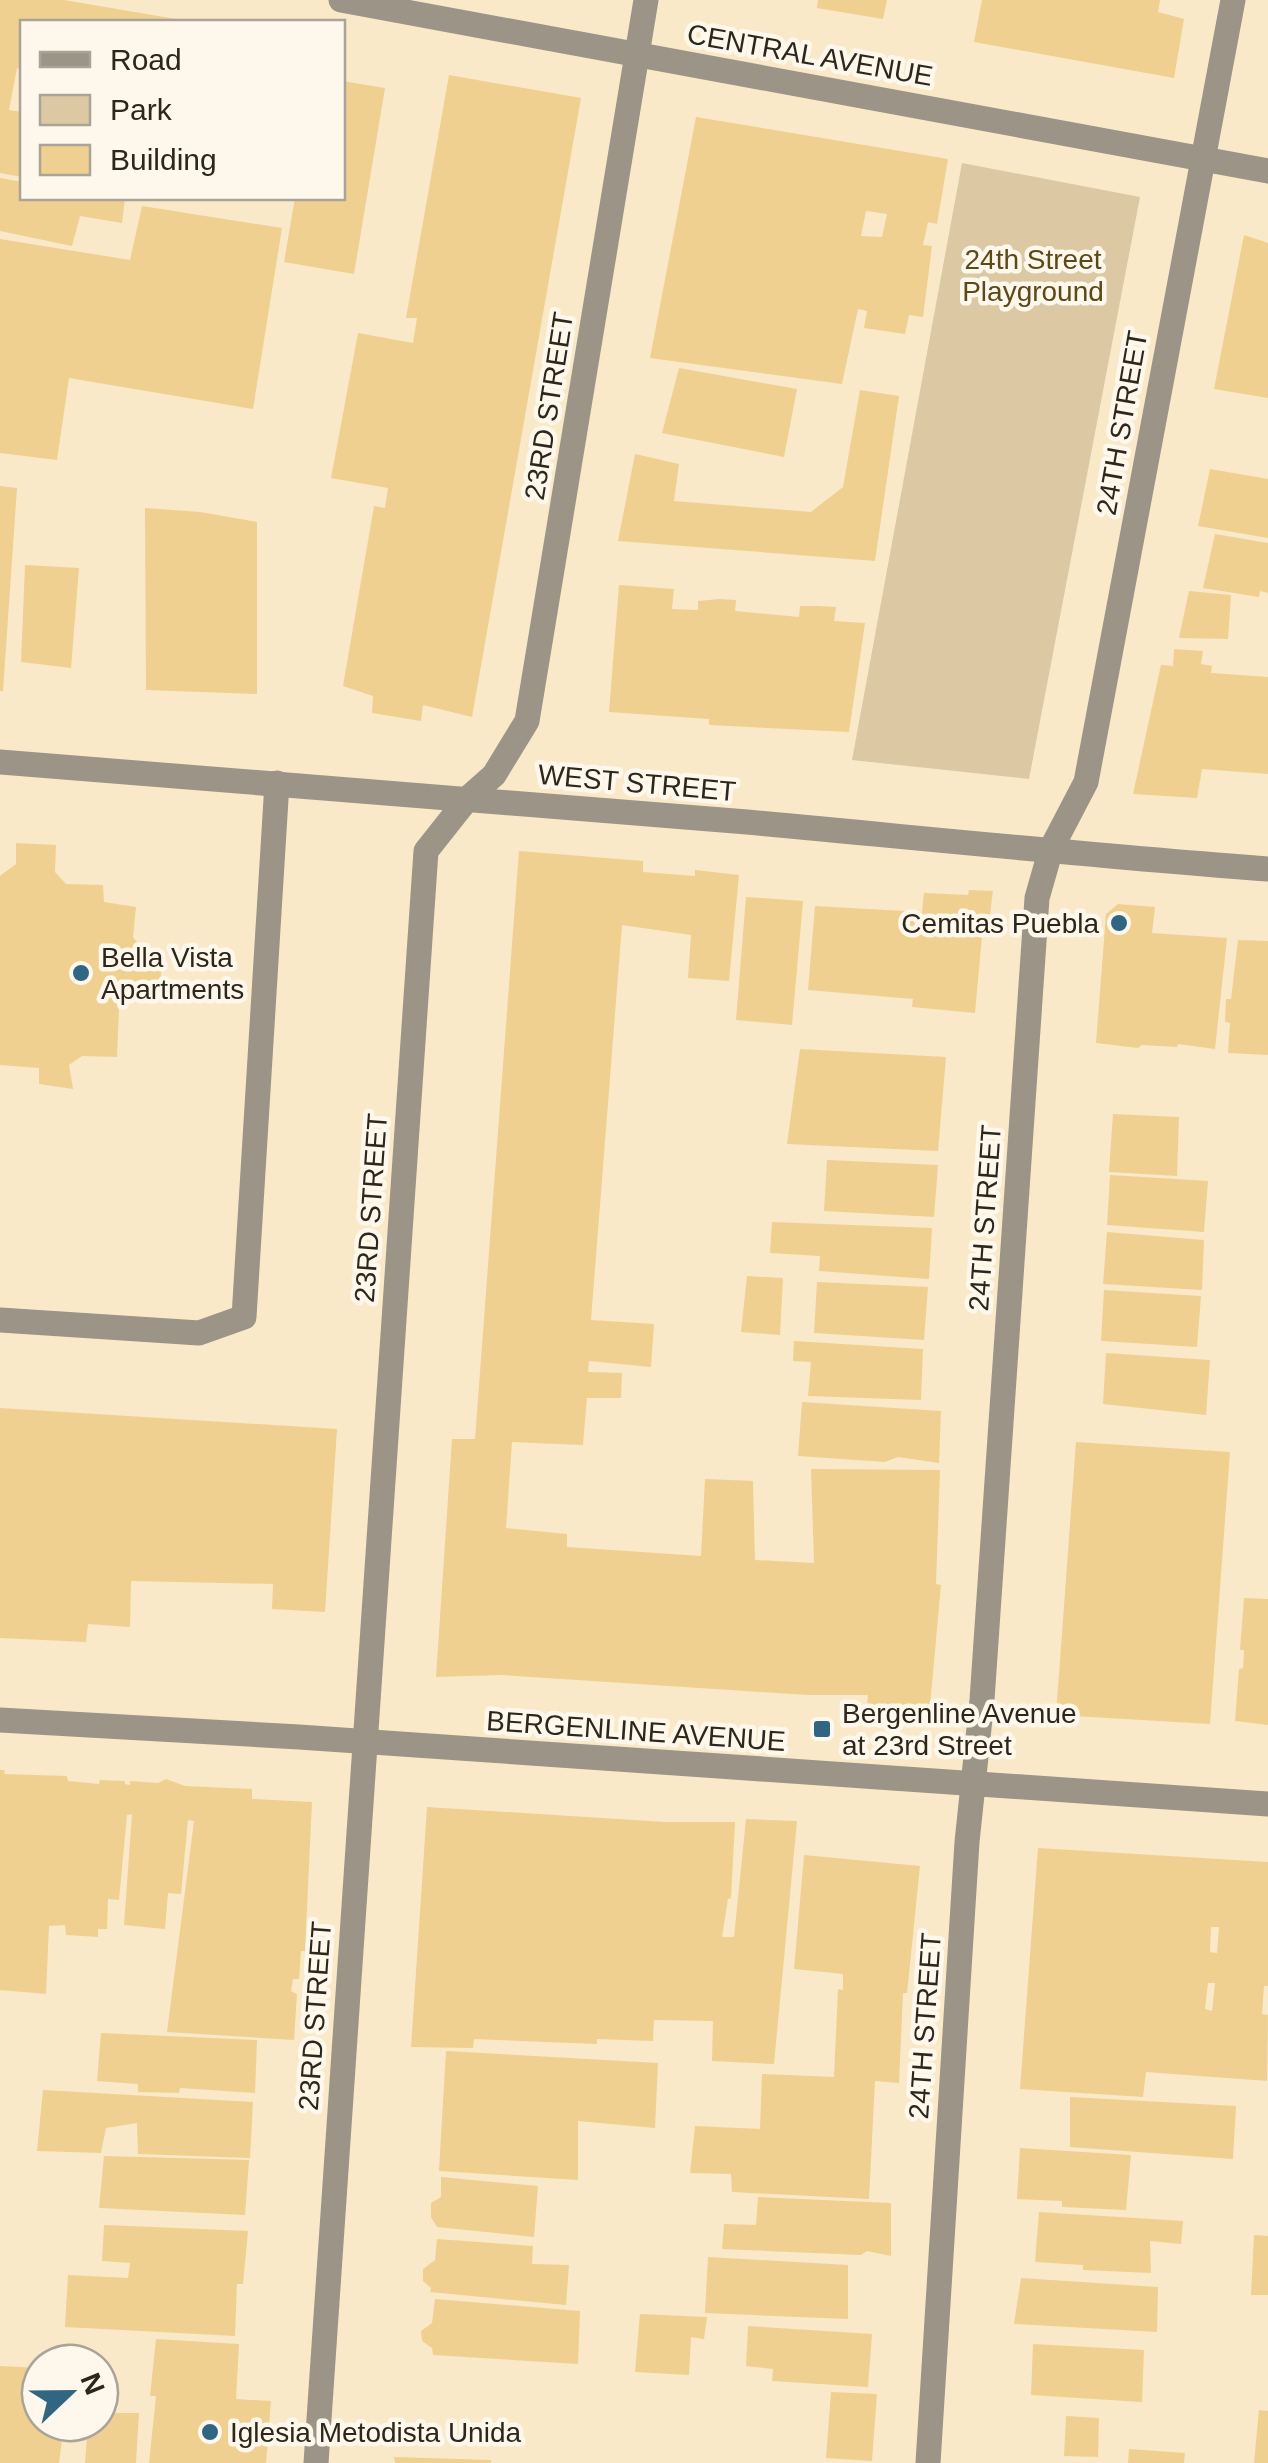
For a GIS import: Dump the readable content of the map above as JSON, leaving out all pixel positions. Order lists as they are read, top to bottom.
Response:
{
  "streets": {
    "street": [
      "CENTRAL AVENUE",
      "23RD STREET",
      "24TH STREET",
      "WEST STREET",
      "BERGENLINE AVENUE"
    ]
  },
  "crossings": [
    ["CENTRAL AVENUE", "23RD STREET"],
    ["CENTRAL AVENUE", "24TH STREET"],
    ["23RD STREET", "WEST STREET"],
    ["23RD STREET", "BERGENLINE AVENUE"],
    ["24TH STREET", "WEST STREET"],
    ["24TH STREET", "BERGENLINE AVENUE"]
  ],
  "parks": ["24th Street Playground"],
  "places": {
    "other": ["Cemitas Puebla", "Bella Vista Apartments", "Iglesia Metodista Unida"],
    "transit": ["Bergenline Avenue at 23rd Street"]
  },
  "legend": ["Road", "Park", "Building"],
  "north": "right"
}
